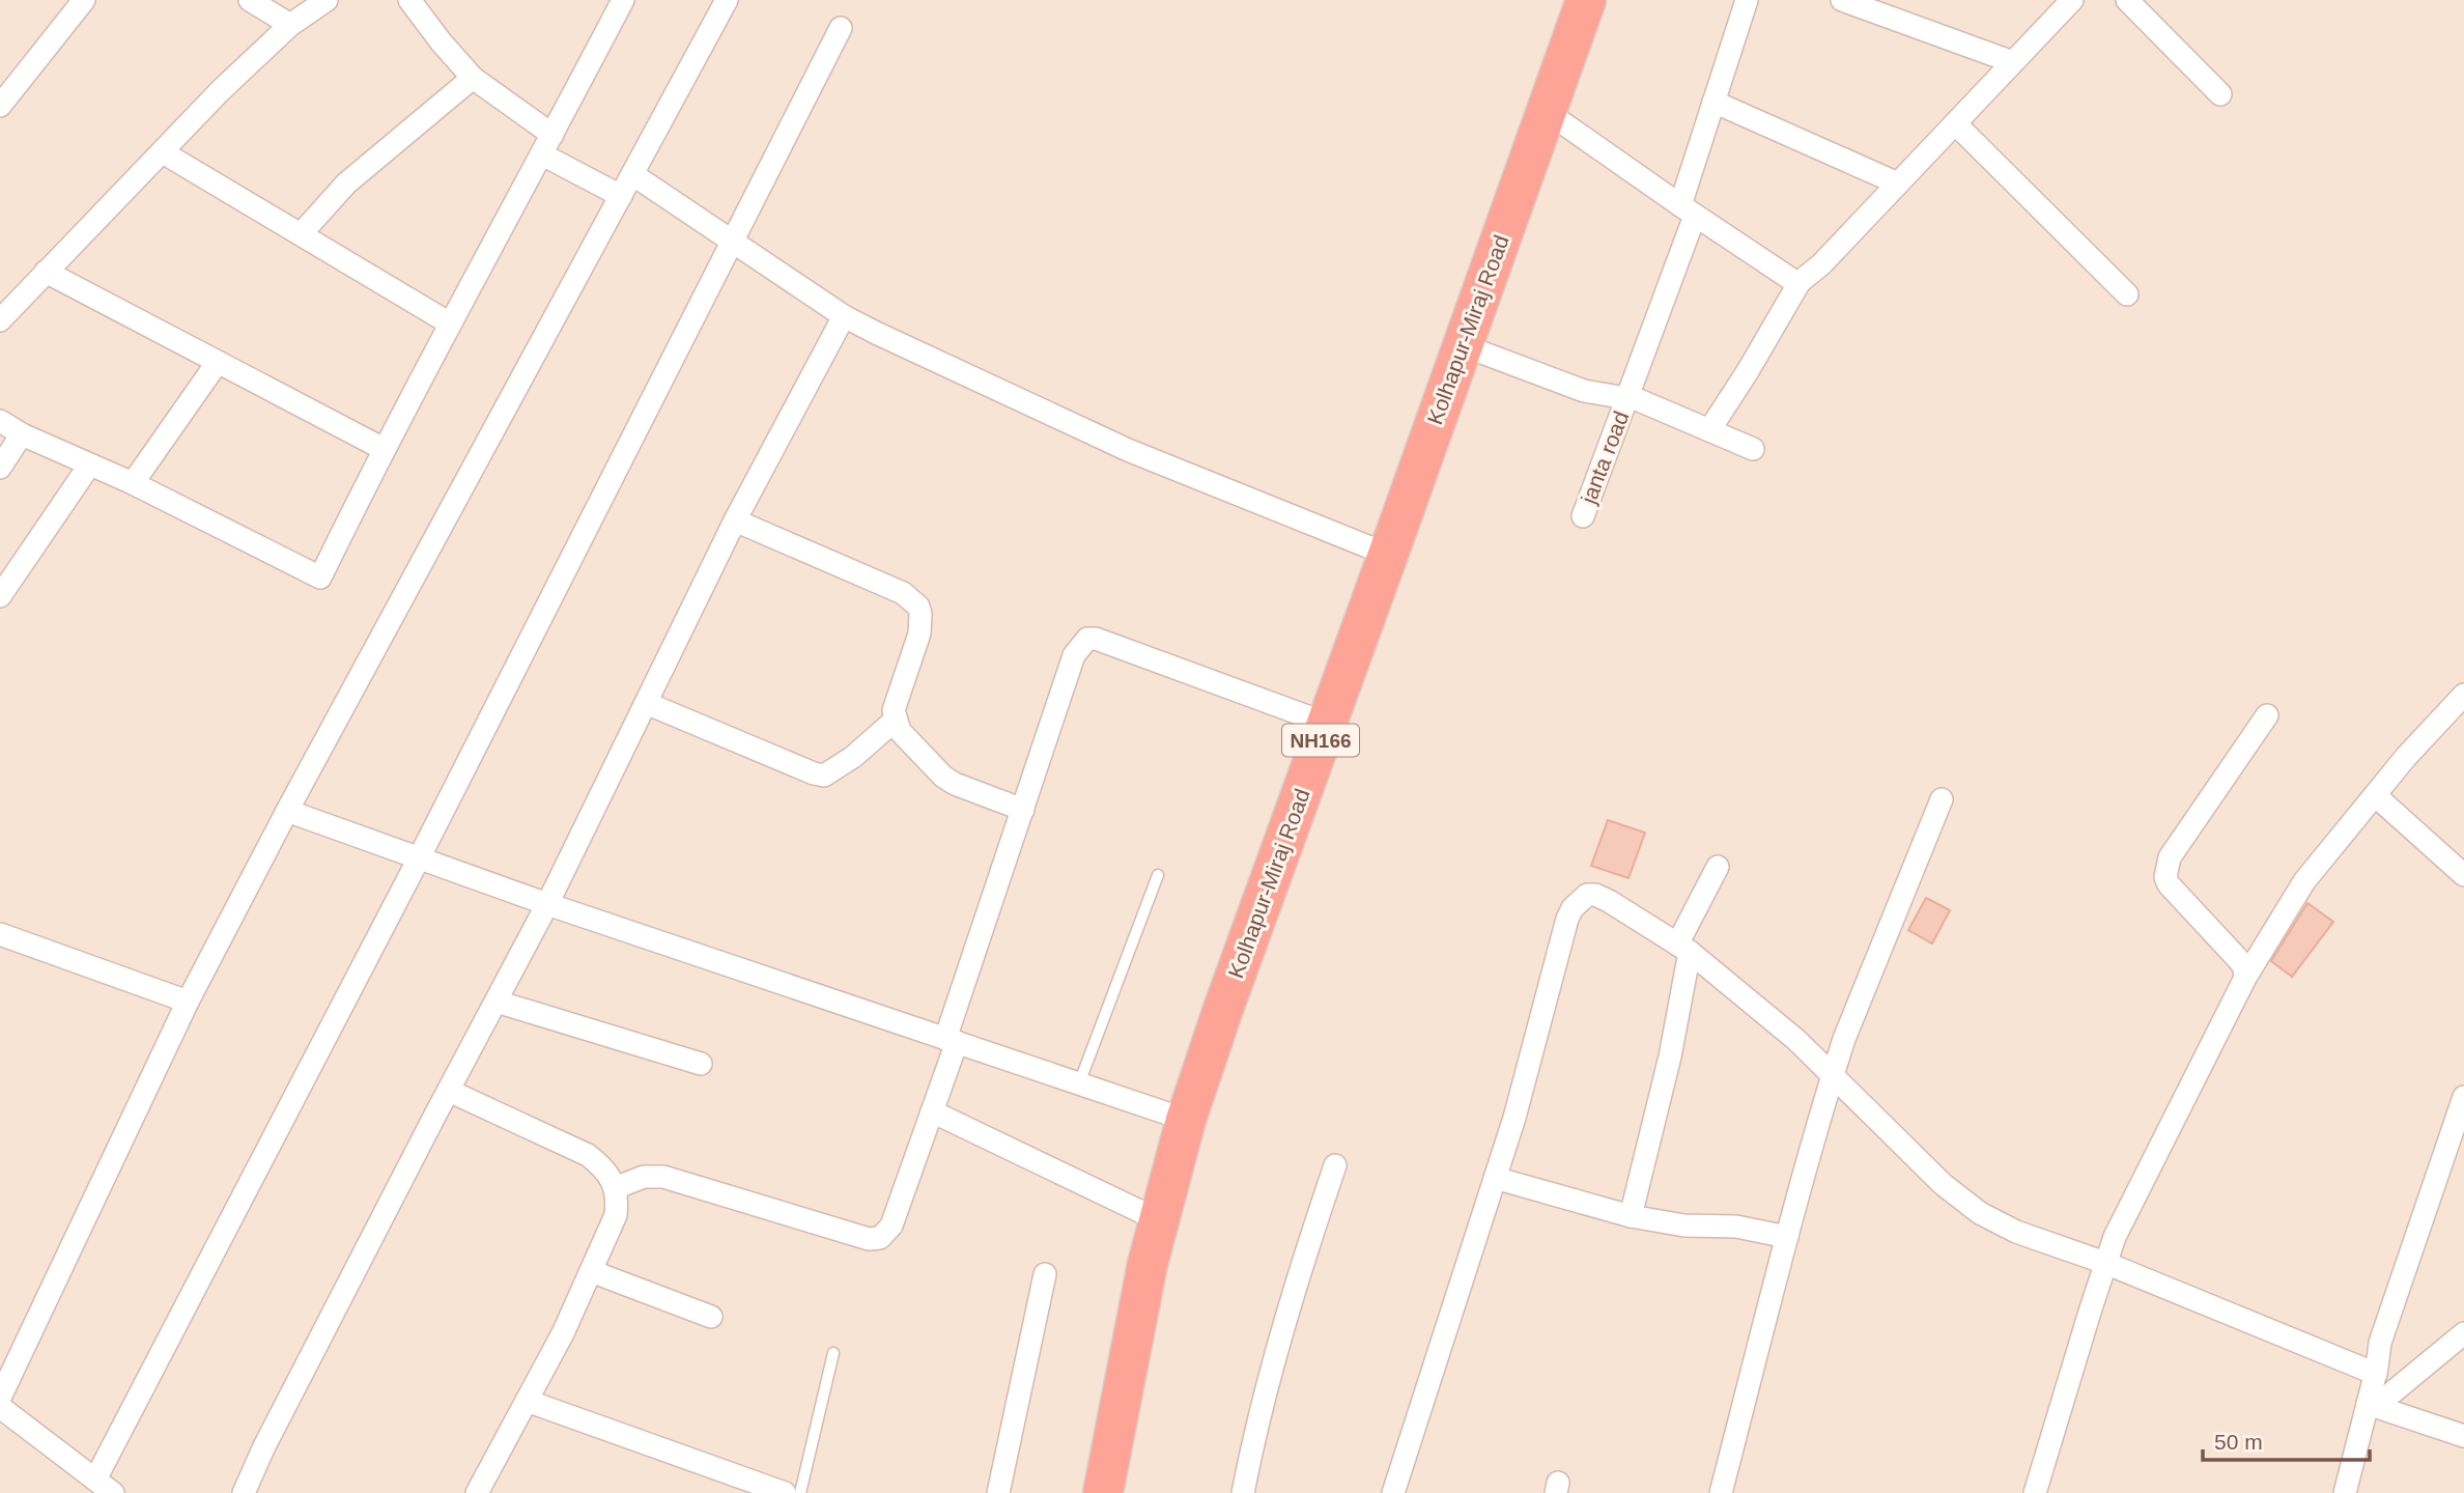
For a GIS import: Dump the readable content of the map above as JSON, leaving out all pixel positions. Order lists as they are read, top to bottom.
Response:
{
  "streets": {
    "highway": ["Kolhapur-Miraj Road", "NH166"],
    "street": ["janta road"]
  },
  "scale_bar": "50 m"
}
